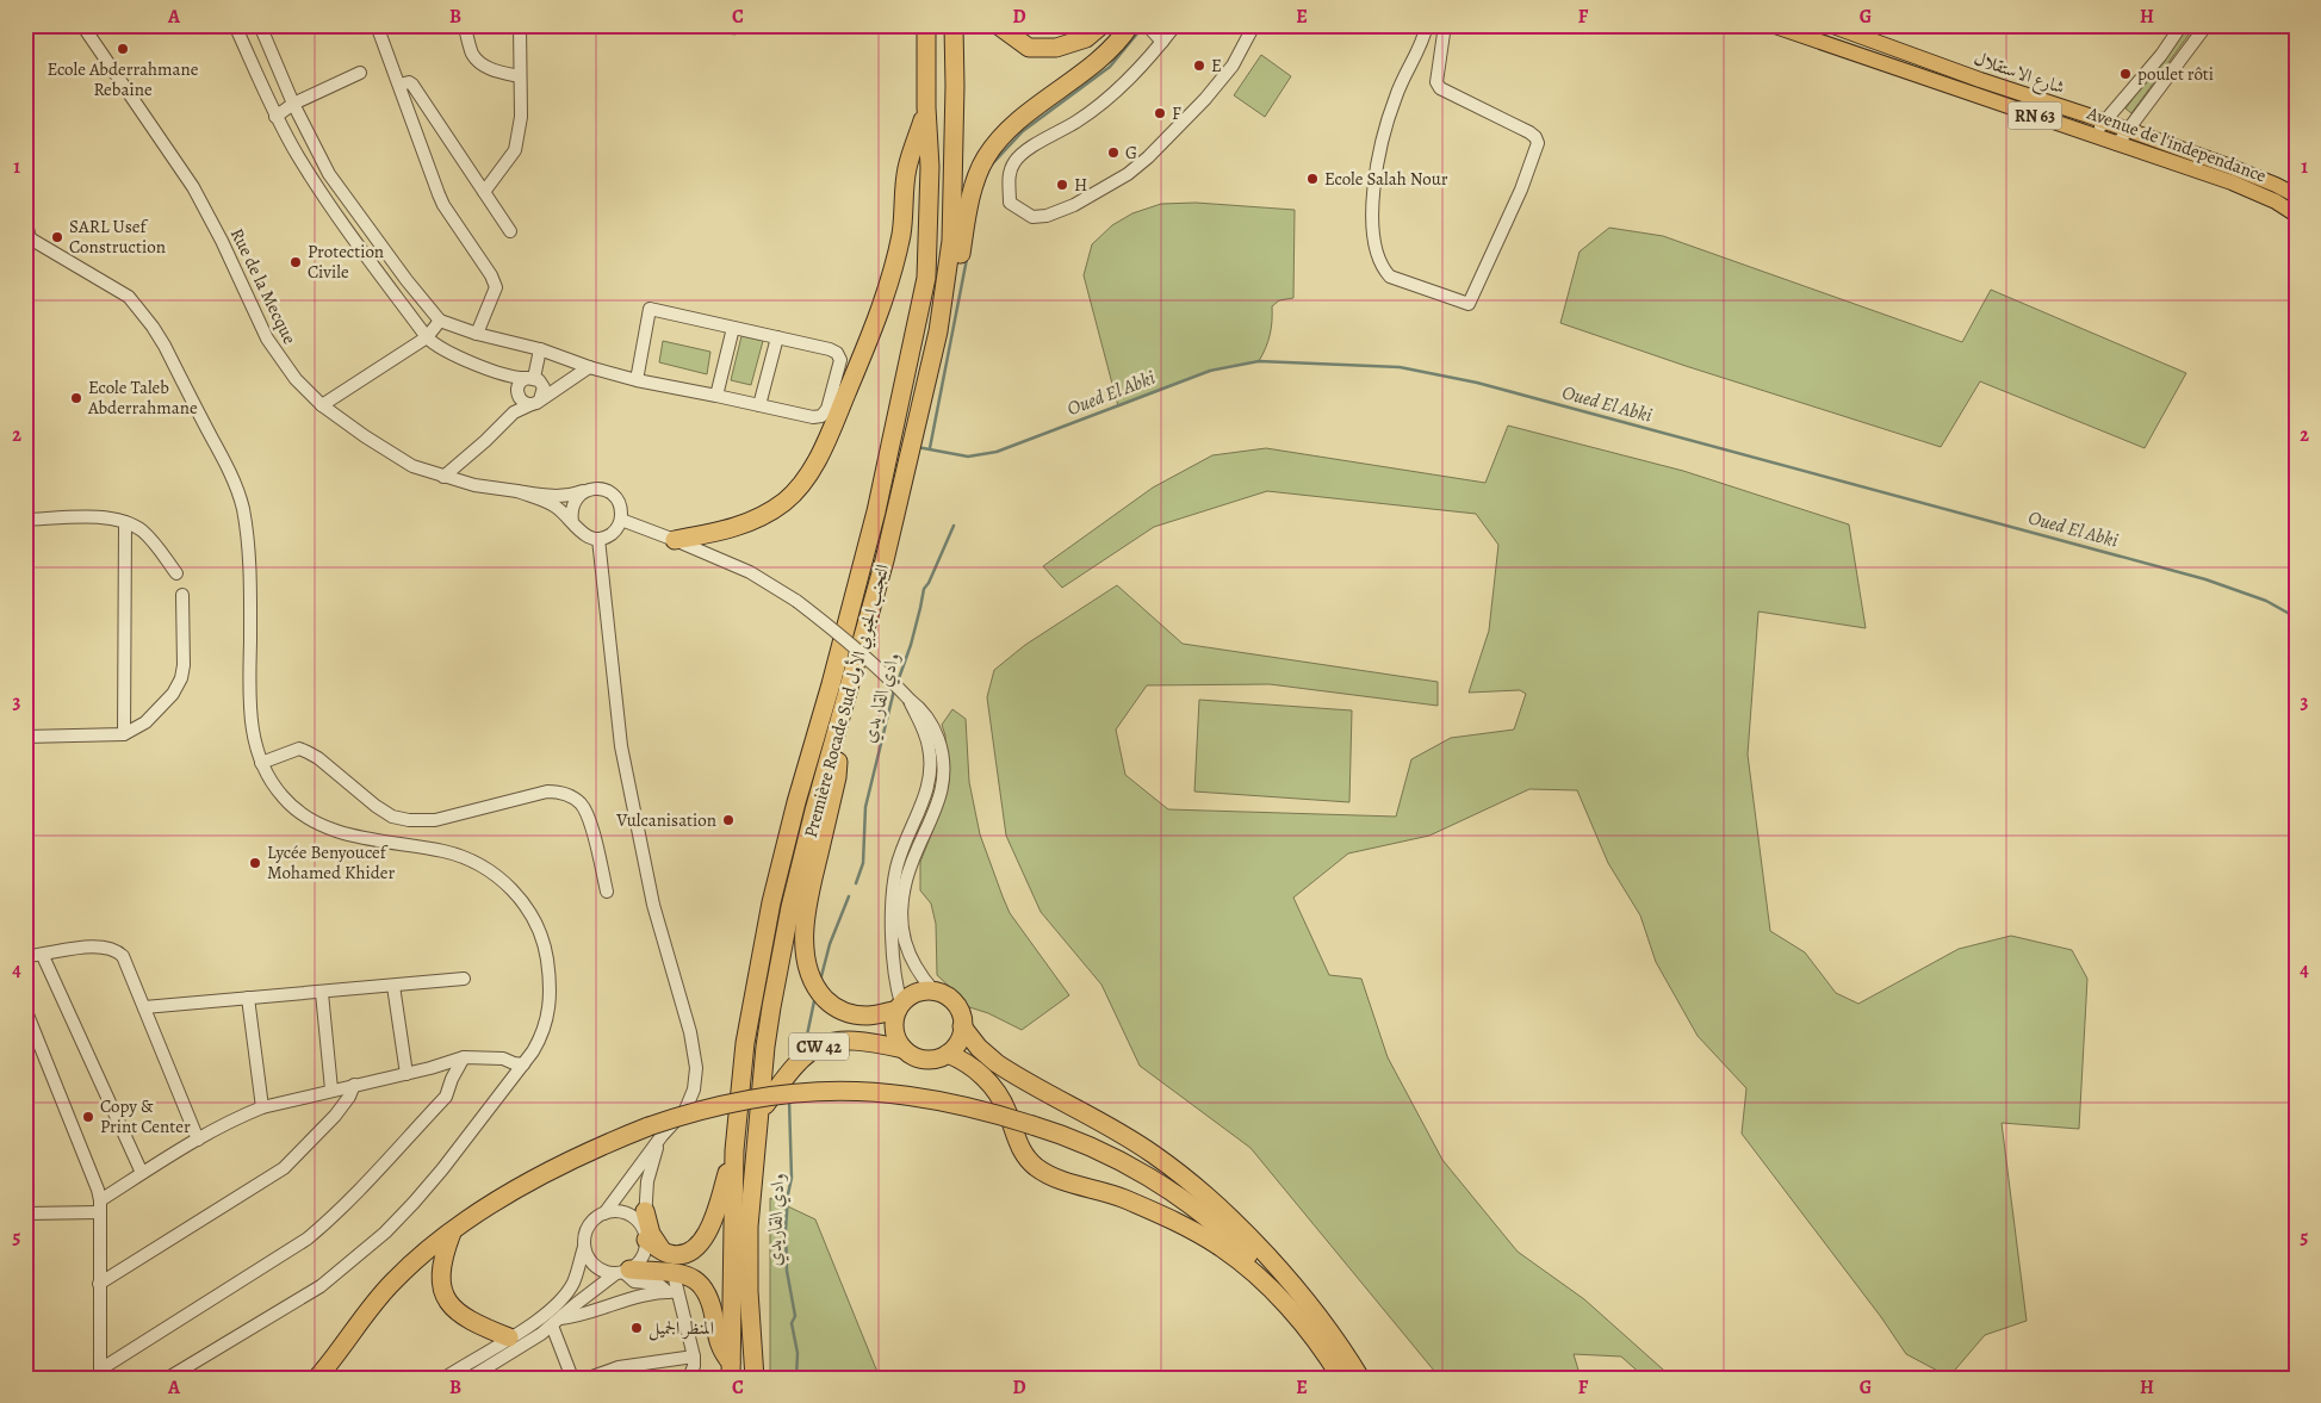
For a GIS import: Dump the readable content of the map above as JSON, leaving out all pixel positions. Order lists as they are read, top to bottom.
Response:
{
  "streets": {
    "highway": ["Première Rocade Sud التجنب الجنوبي الأول", "CW 42"],
    "main road": ["شارع الاستقلال", "RN 63", "Avenue de l'independance"],
    "street": ["Rue de la Mecque"]
  },
  "crossings": [
    ["Première Rocade Sud التجنب الجنوبي الأول", "CW 42"]
  ],
  "water": ["Oued El Abki", "وادي القاريدي"],
  "places": [
    "Ecole Abderrahmane Rebaine",
    "E",
    "poulet rôti",
    "F",
    "G",
    "Ecole Salah Nour",
    "H",
    "SARL Usef Construction",
    "Protection Civile",
    "Ecole Taleb Abderrahmane",
    "Vulcanisation",
    "Lycée Benyoucef Mohamed Khider",
    "Copy & Print Center",
    "المنظر الجميل"
  ],
  "grid": {
    "columns": [
      "A",
      "B",
      "C",
      "D",
      "E",
      "F",
      "G",
      "H"
    ],
    "rows": [
      "1",
      "2",
      "3",
      "4",
      "5"
    ]
  }
}
